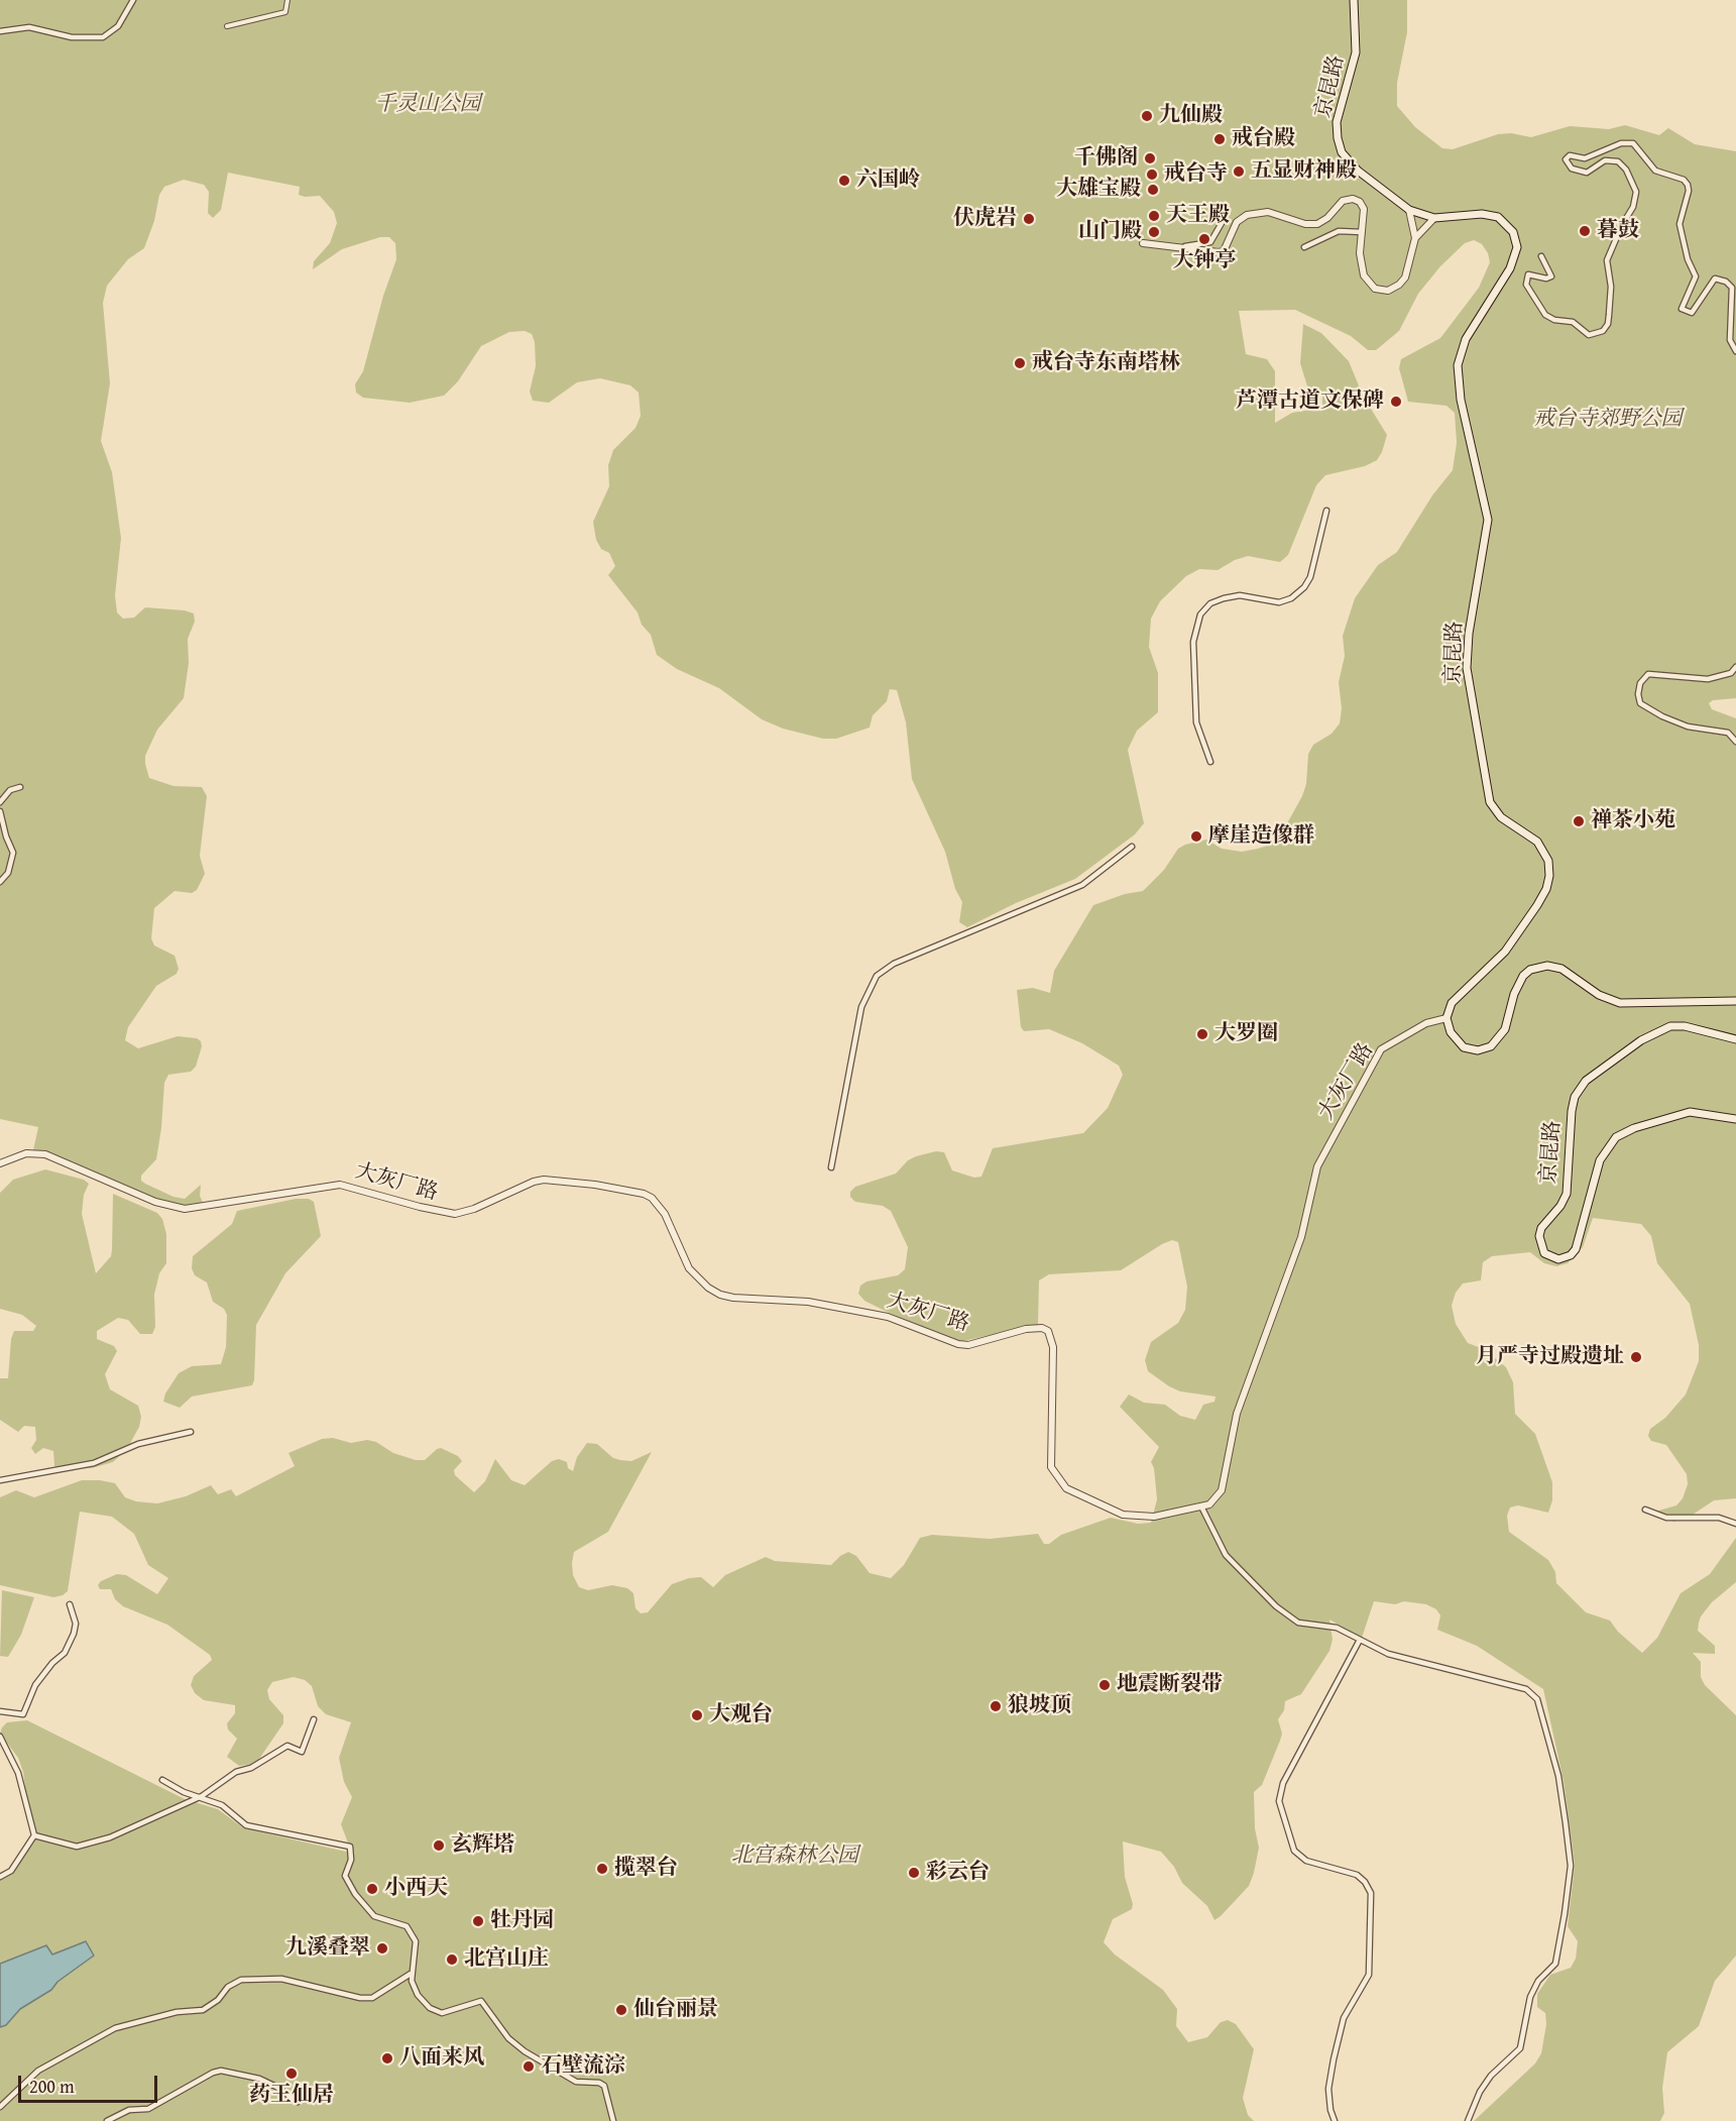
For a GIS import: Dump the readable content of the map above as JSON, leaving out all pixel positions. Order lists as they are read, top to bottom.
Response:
{
  "streets": {
    "main road": ["京昆路"],
    "street": ["大灰厂路"]
  },
  "crossings": [
    ["京昆路", "大灰厂路"]
  ],
  "parks": ["千灵山公园", "戒台寺郊野公园", "北宫森林公园"],
  "places": [
    "九仙殿",
    "戒台殿",
    "千佛阁",
    "五显财神殿",
    "戒台寺",
    "六国岭",
    "大雄宝殿",
    "天王殿",
    "伏虎岩",
    "暮鼓",
    "山门殿",
    "大钟亭",
    "戒台寺东南塔林",
    "芦潭古道文保碑",
    "禅茶小苑",
    "摩崖造像群",
    "大罗圈",
    "月严寺过殿遗址",
    "地震断裂带",
    "狼坡顶",
    "大观台",
    "玄辉塔",
    "揽翠台",
    "彩云台",
    "小西天",
    "牡丹园",
    "九溪叠翠",
    "北宫山庄",
    "仙台丽景",
    "八面来风",
    "石壁流淙",
    "药王仙居"
  ],
  "scale_bar": "200 m"
}
